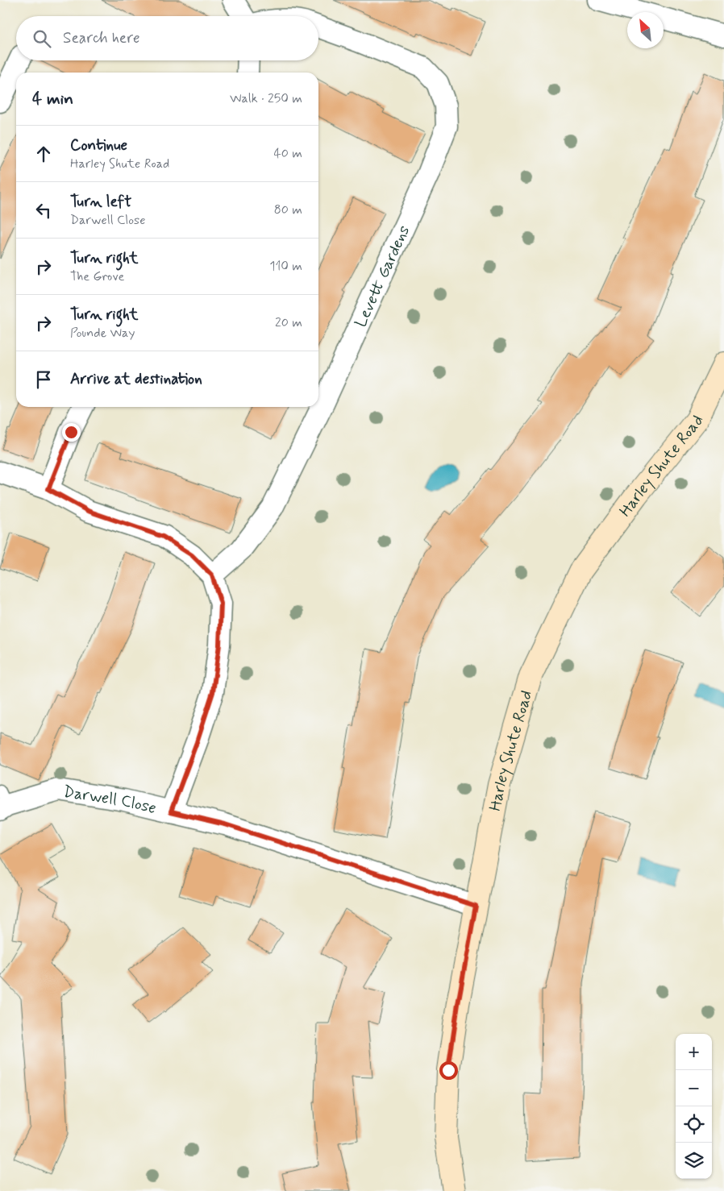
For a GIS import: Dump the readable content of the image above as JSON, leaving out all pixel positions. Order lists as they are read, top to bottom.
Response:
{
  "streets": {
    "main road": ["Harley Shute Road"],
    "street": ["Levett Gardens", "Darwell Close"]
  },
  "crossings": [
    ["Harley Shute Road", "Darwell Close"]
  ],
  "north": "top left",
  "page": {
    "search": "Search here",
    "heading": ["4 min", "Walk · 250 m"],
    "list": [
      ["Continue", "Harley Shute Road", "40 m"],
      ["Turn left", "Darwell Close", "80 m"],
      ["Turn right", "The Grove", "110 m"],
      ["Turn right", "Pounde Way", "20 m"],
      "Arrive at destination"
    ],
    "map_buttons": ["+", "−"]
  }
}
